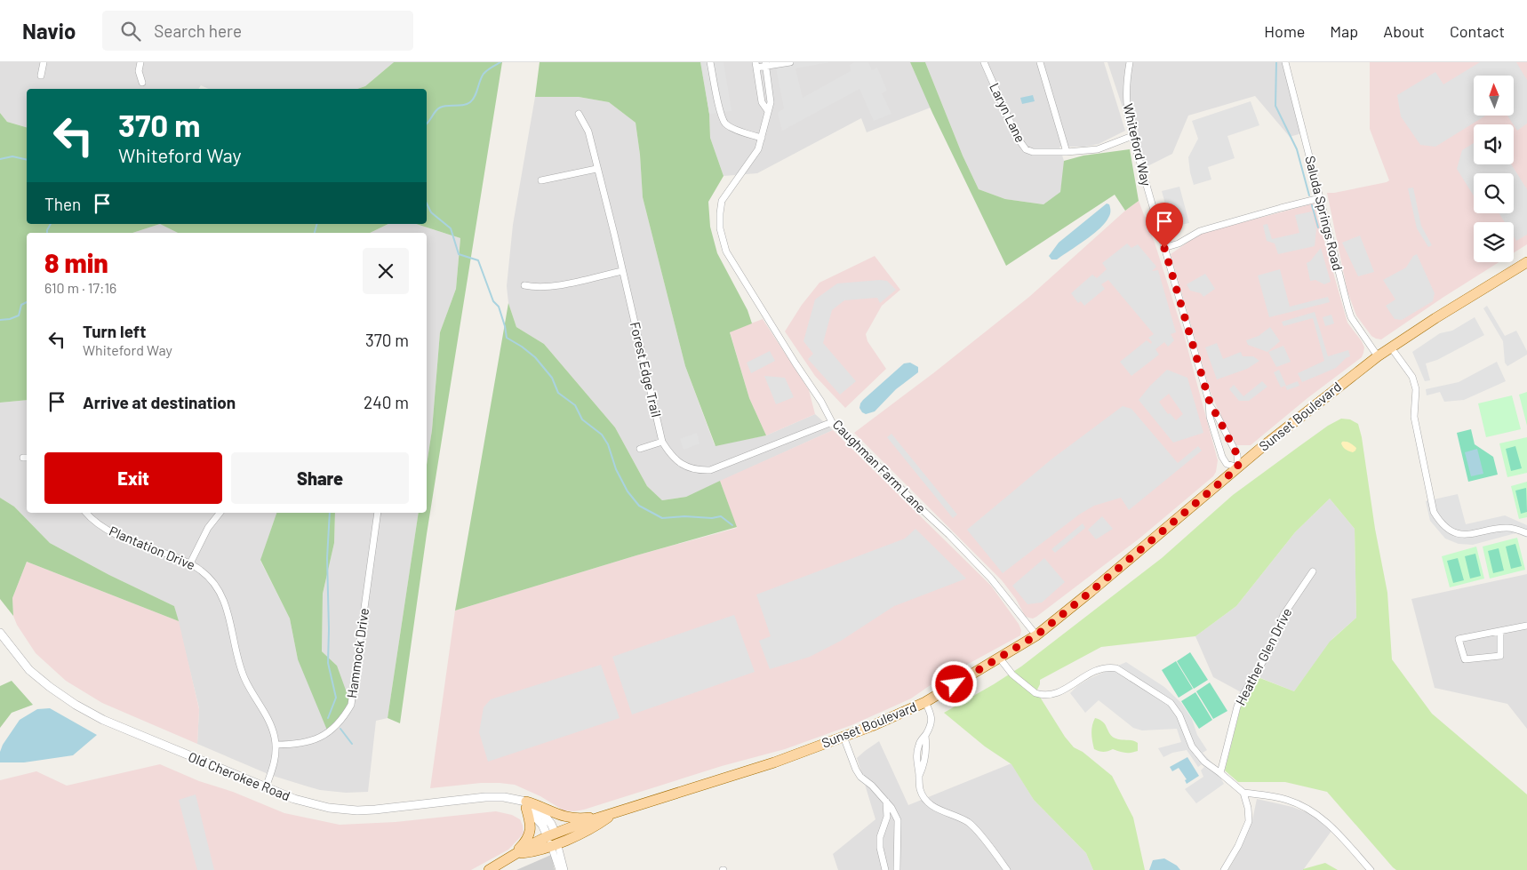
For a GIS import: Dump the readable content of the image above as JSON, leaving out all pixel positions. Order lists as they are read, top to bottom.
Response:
{
  "streets": {
    "main road": ["Sunset Boulevard"],
    "street": [
      "Laryn Lane",
      "Whiteford Way",
      "Saluda Springs Road",
      "Forest Edge Trail",
      "Caughman Farm Lane",
      "Plantation Drive",
      "Hammock Drive",
      "Heather Glen Drive",
      "Old Cherokee Road"
    ]
  },
  "crossings": [
    ["Laryn Lane", "Whiteford Way"],
    ["Whiteford Way", "Sunset Boulevard"],
    ["Saluda Springs Road", "Sunset Boulevard"],
    ["Forest Edge Trail", "Caughman Farm Lane"],
    ["Sunset Boulevard", "Caughman Farm Lane"],
    ["Plantation Drive", "Hammock Drive"],
    ["Plantation Drive", "Old Cherokee Road"]
  ],
  "north": "top",
  "page": {
    "header": "Navio",
    "search": "Search here",
    "nav": [
      "Home",
      "Map",
      "About",
      "Contact"
    ],
    "turn": ["370 m", "Whiteford Way"],
    "then": "Then",
    "heading": ["8 min", "610 m · 17:16"],
    "list": [
      {
        "name": "Turn left",
        "note": "Whiteford Way",
        "value": "370 m"
      },
      {
        "name": "Arrive at destination",
        "value": "240 m"
      }
    ],
    "buttons": ["Exit", "Share"]
  }
}
